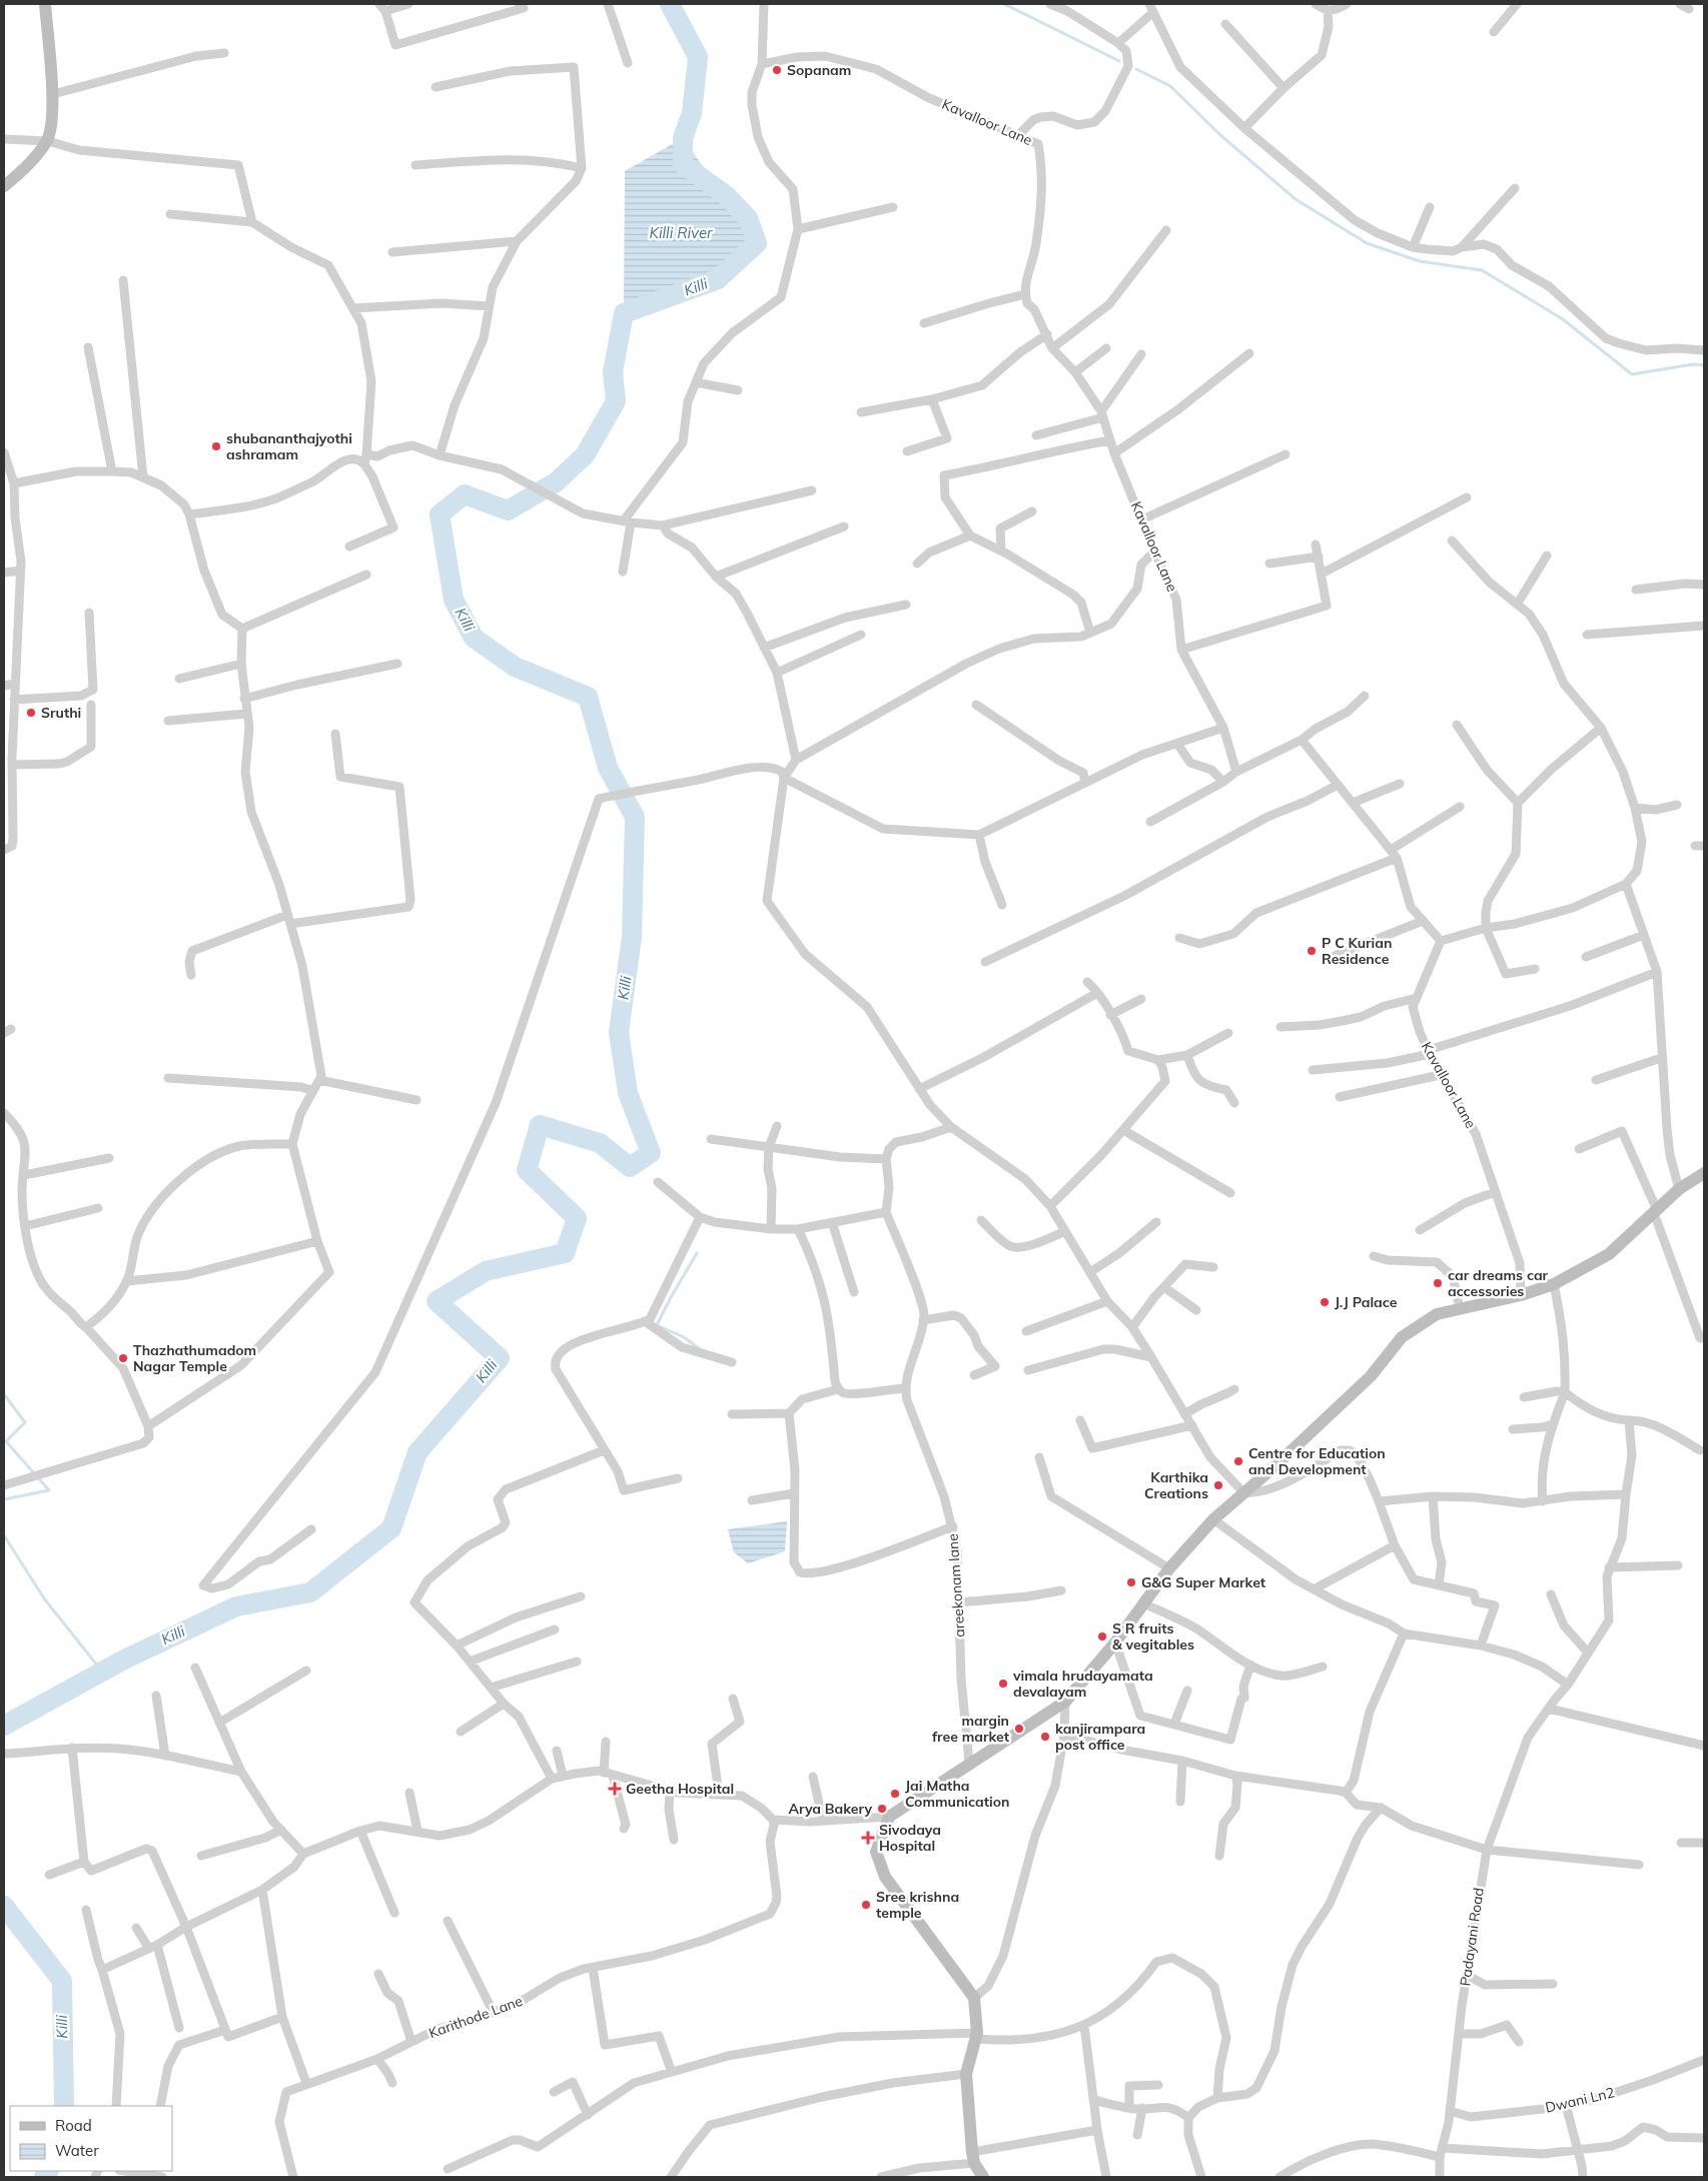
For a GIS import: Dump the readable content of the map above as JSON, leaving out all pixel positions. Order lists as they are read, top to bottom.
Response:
{
  "streets": {
    "street": [
      "Kavalloor Lane",
      "areekonam lane",
      "Padayani Road",
      "Karithode Lane",
      "Dwani Ln2"
    ]
  },
  "crossings": [
    ["Padayani Road", "Dwani Ln2"]
  ],
  "water": ["Killi River", "Killi"],
  "places": {
    "other": [
      "Sopanam",
      "shubananthajyothi ashramam",
      "Sruthi",
      "P C Kurian Residence",
      "car dreams car accessories",
      "J.J Palace",
      "Thazhathumadom Nagar Temple",
      "Centre for Education and Development",
      "Karthika Creations",
      "G&G Super Market",
      "S R fruits & vegitables",
      "vimala hrudayamata devalayam",
      "margin free market",
      "kanjirampara post office",
      "Jai Matha Communication",
      "Arya Bakery",
      "Sree krishna temple"
    ],
    "health": ["Geetha Hospital", "Sivodaya Hospital"]
  },
  "legend": ["Road", "Water"]
}
